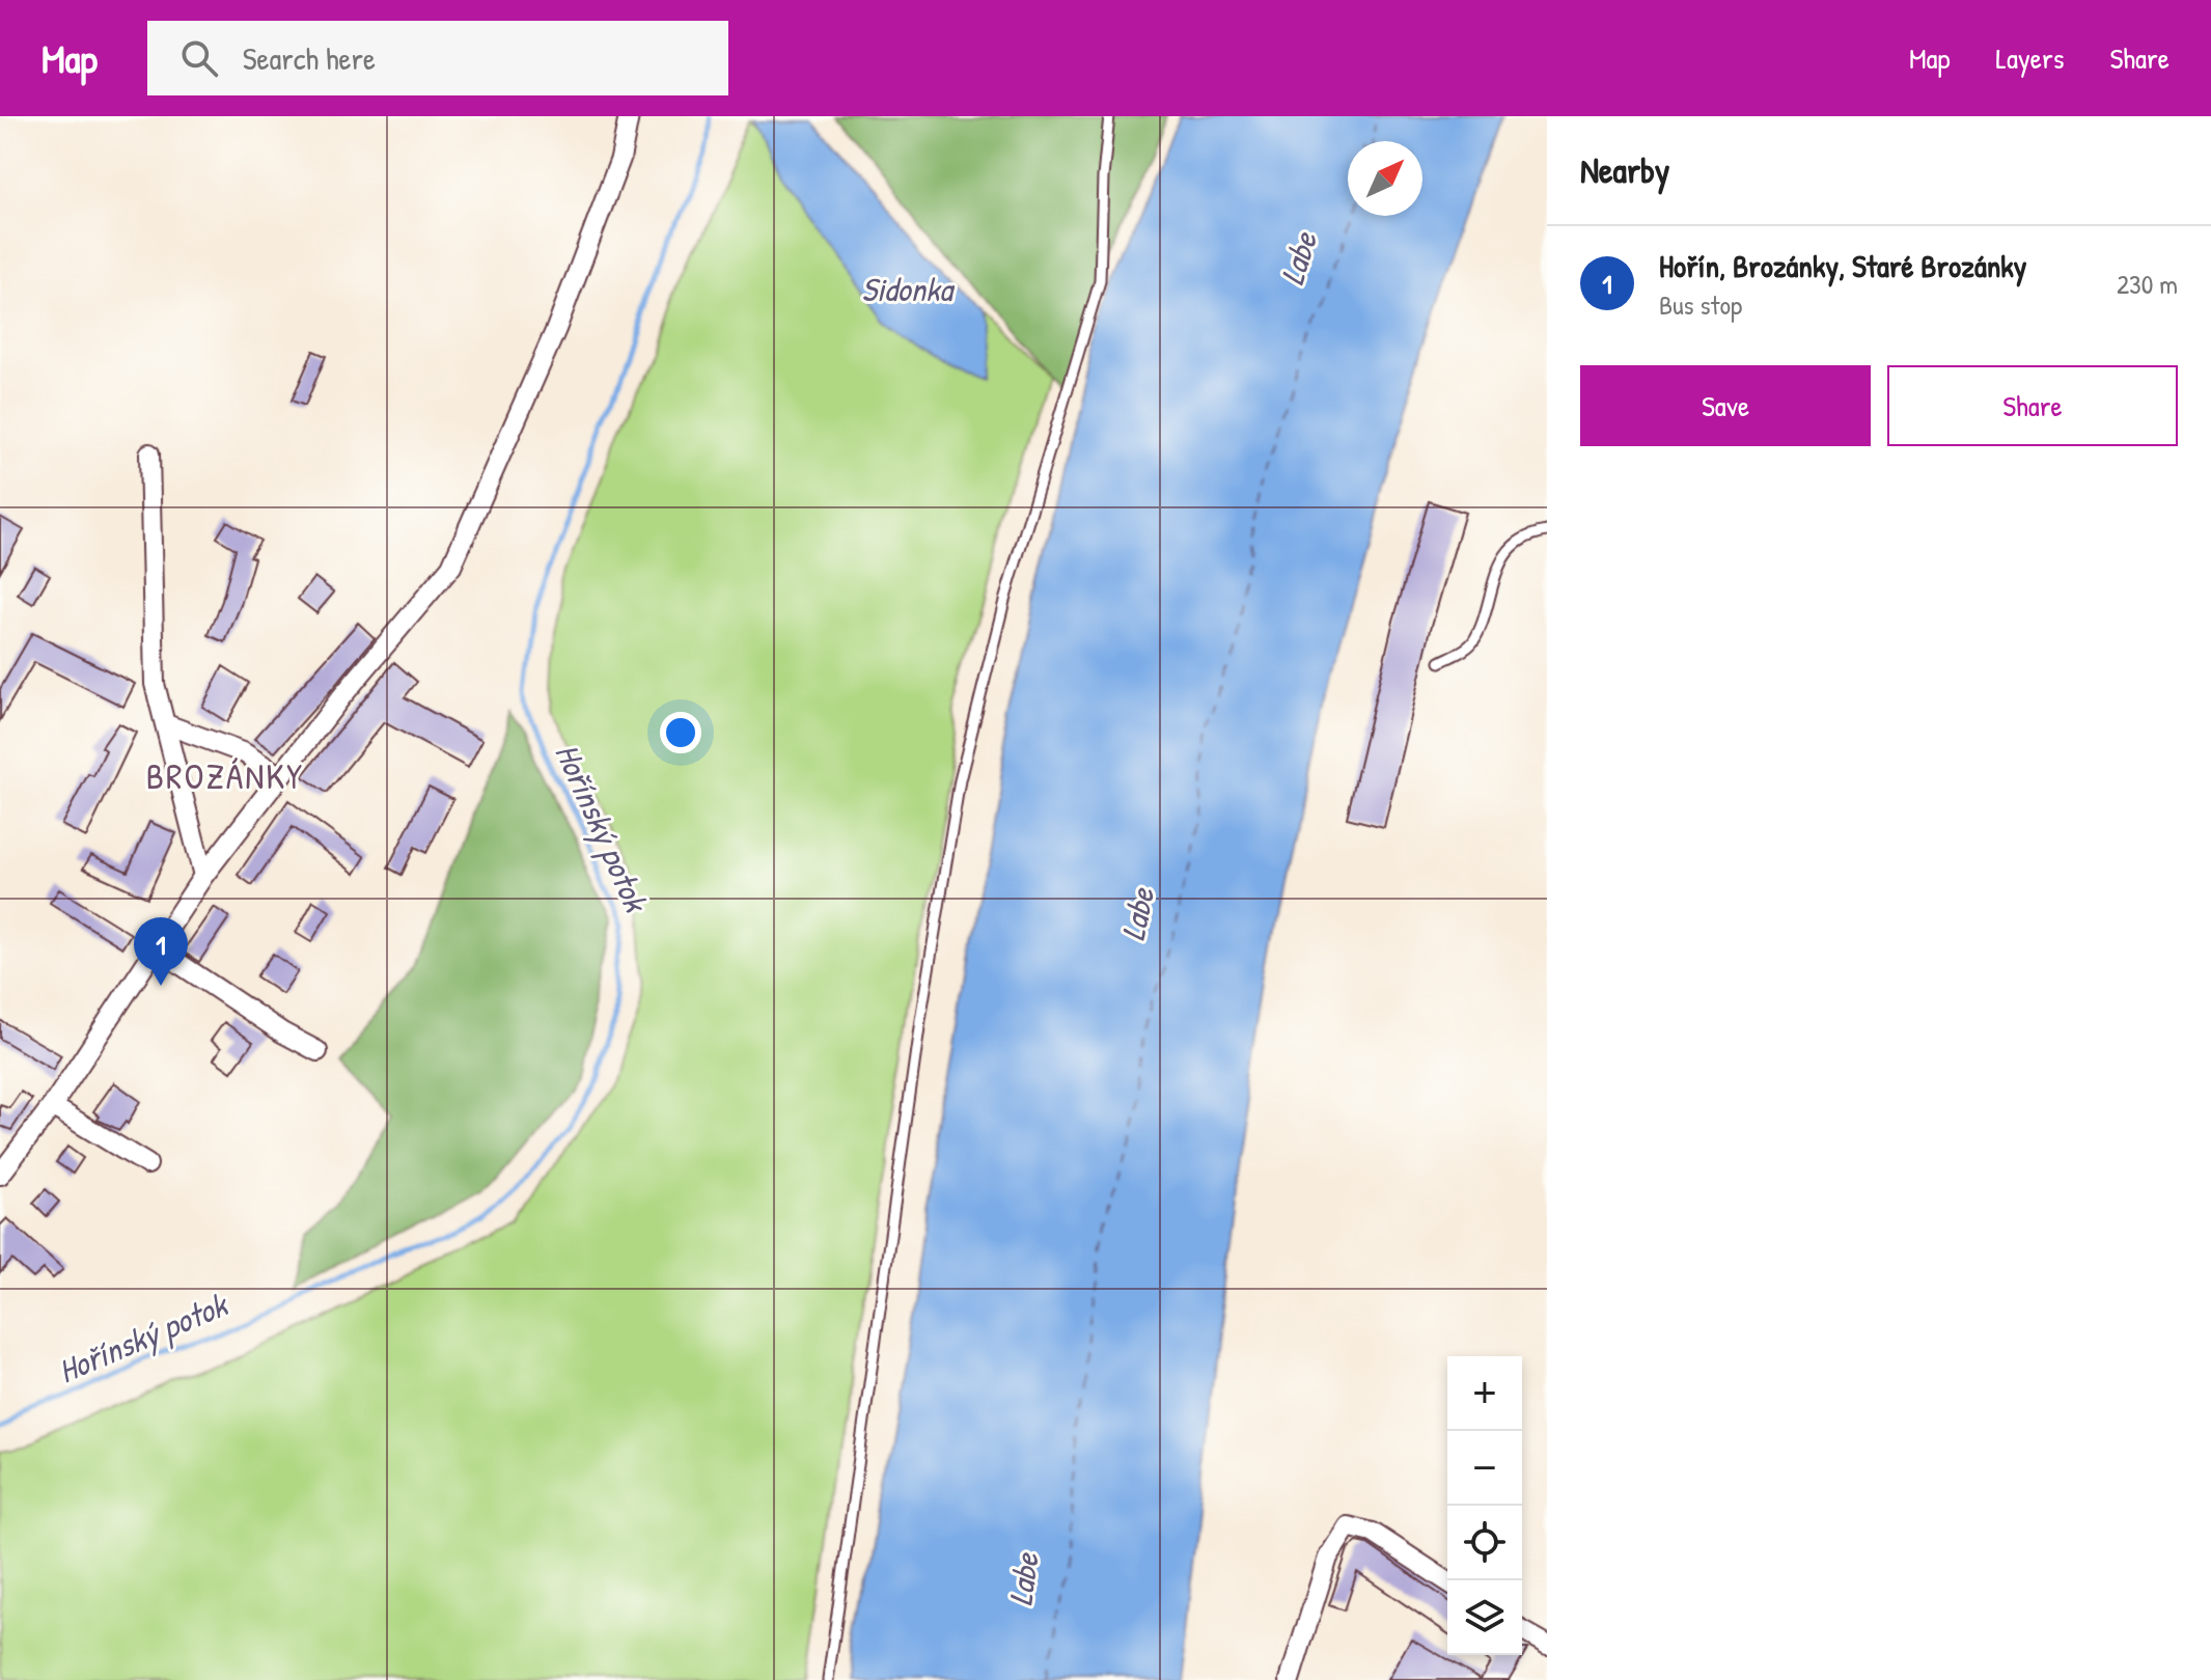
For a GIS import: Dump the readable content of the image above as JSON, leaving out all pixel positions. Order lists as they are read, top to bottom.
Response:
{
  "districts": ["BROZÁNKY"],
  "water": ["Labe", "Sidonka", "Hořínský potok"],
  "north": "top right",
  "page": {
    "header": "Map",
    "search": "Search here",
    "nav": ["Map", "Layers", "Share"],
    "heading": "Nearby",
    "list": [
      {
        "mark": "1",
        "name": "Hořín, Brozánky, Staré Brozánky",
        "note": "Bus stop",
        "value": "230 m"
      }
    ],
    "buttons": ["Save", "Share"],
    "pins": "1",
    "map_buttons": ["+", "−"]
  }
}
